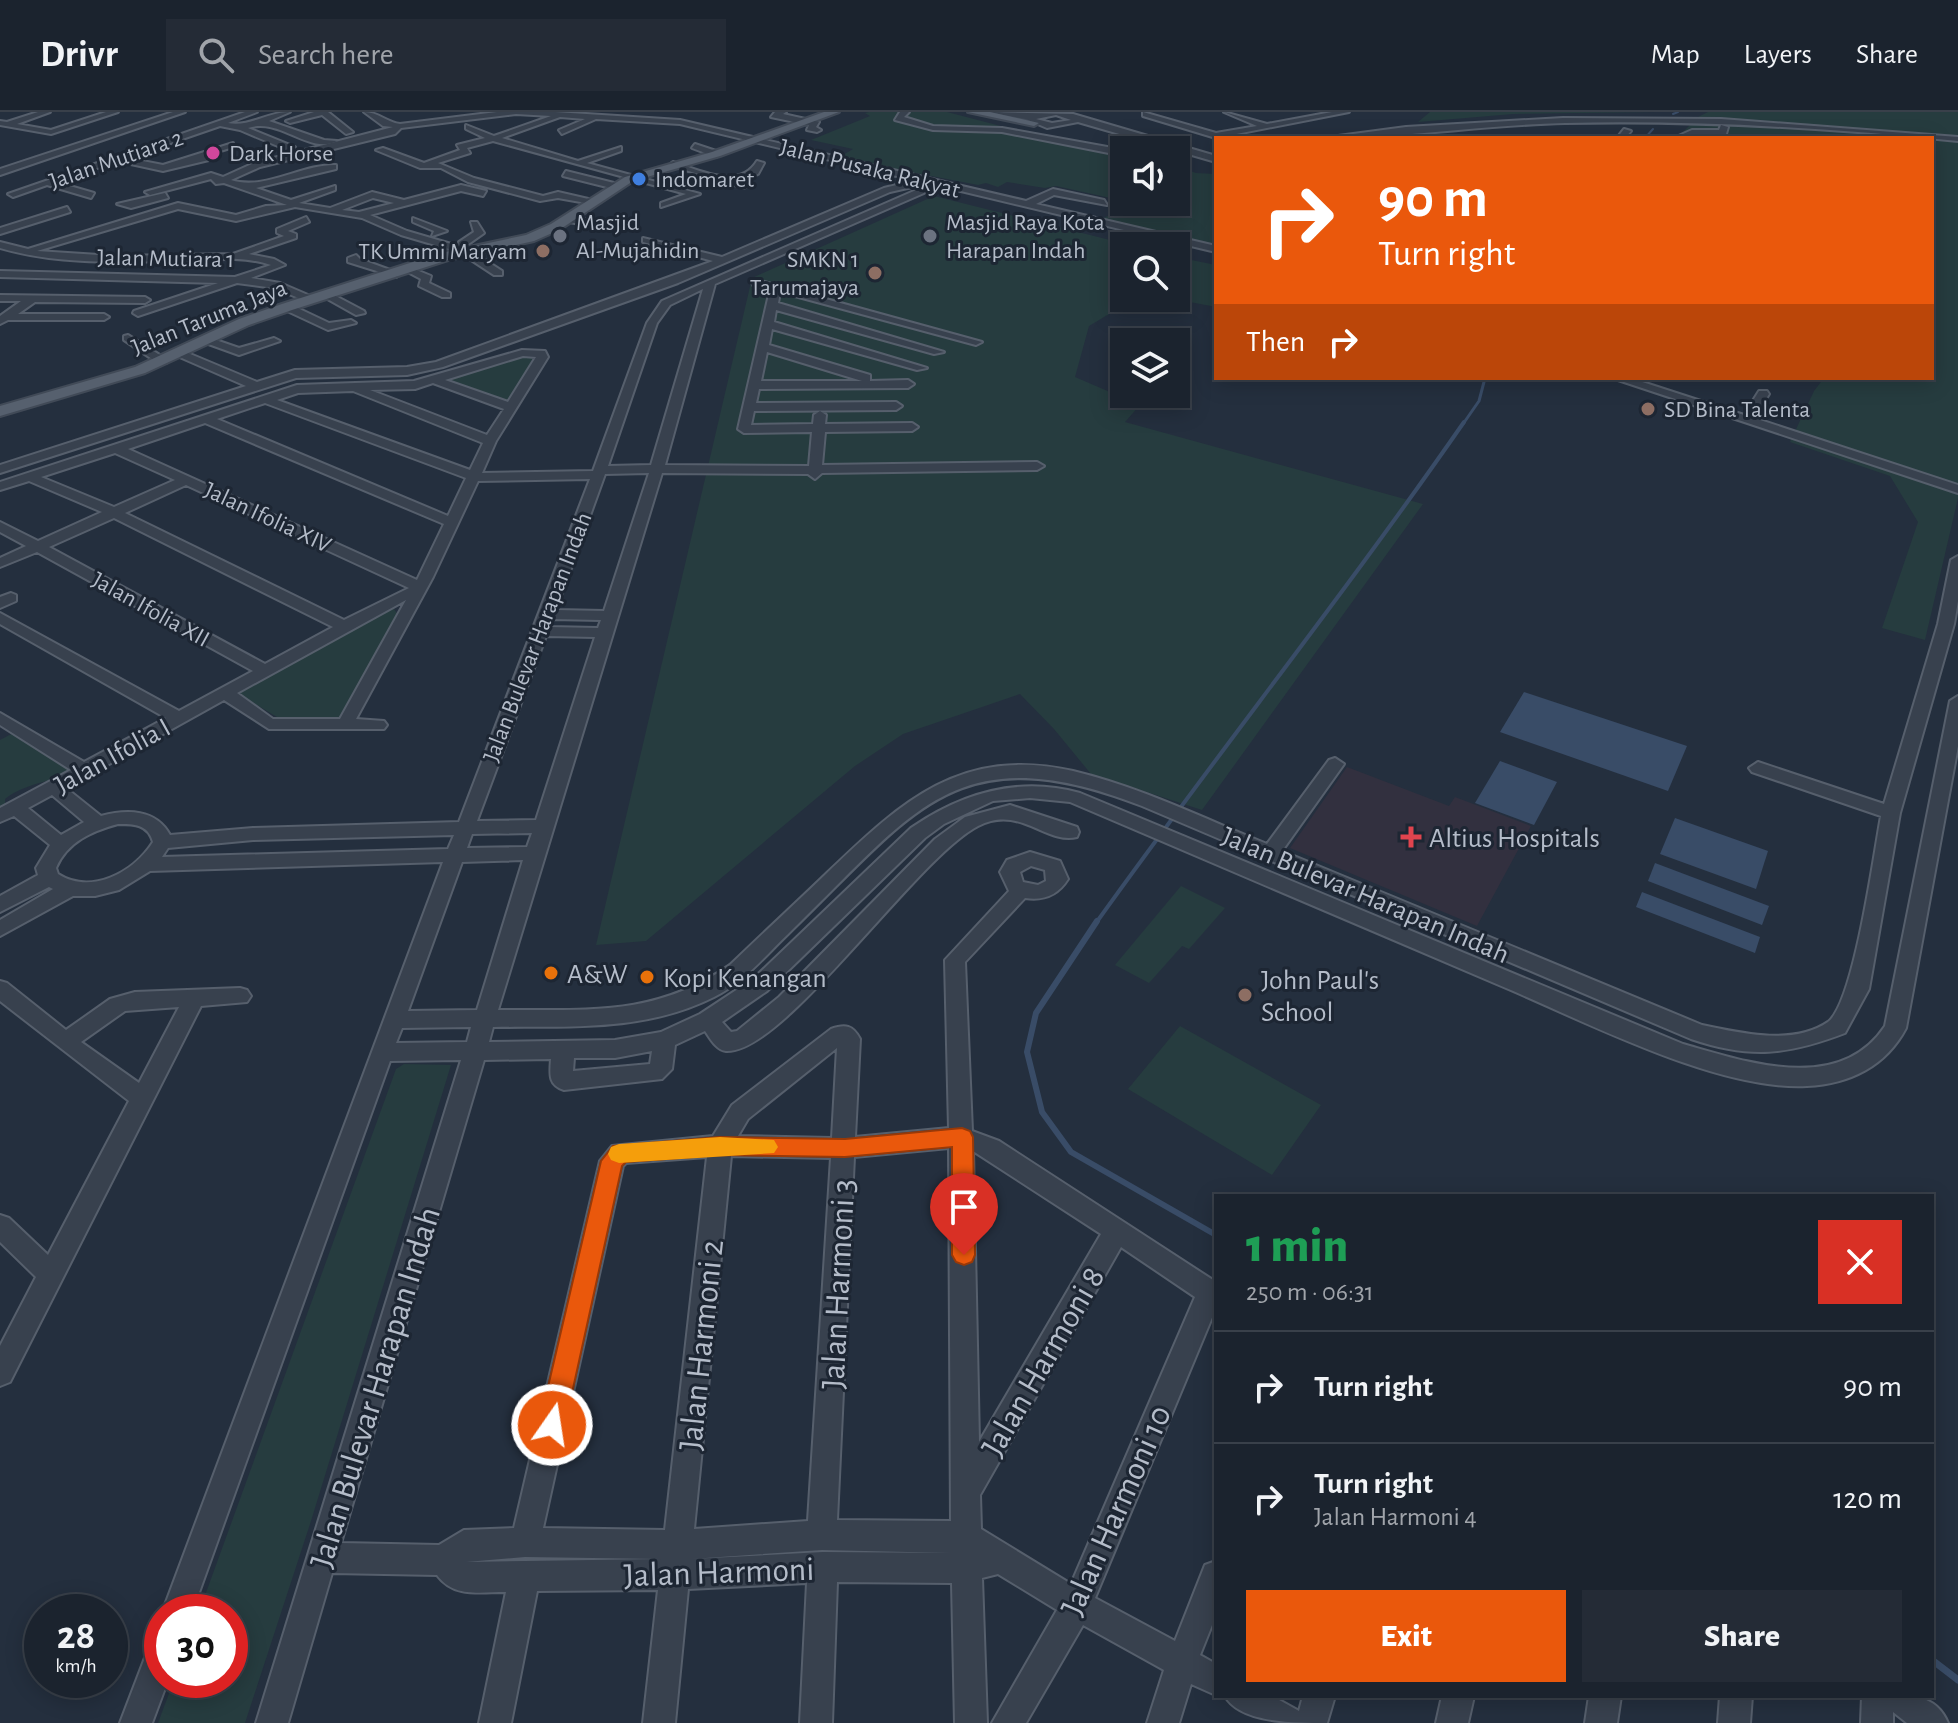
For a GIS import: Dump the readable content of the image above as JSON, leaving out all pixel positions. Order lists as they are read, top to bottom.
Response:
{
  "streets": {
    "main road": ["Jalan Taruma Jaya"],
    "street": [
      "Jalan Mutiara 2",
      "Jalan Pusaka Rakyat",
      "Jalan Mutiara 1",
      "Jalan Ifolia XIV",
      "Jalan Ifolia XII",
      "Jalan Bulevar Harapan Indah",
      "Jalan Ifolia I",
      "Jalan Harmoni 3",
      "Jalan Harmoni 2",
      "Jalan Harmoni 8",
      "Jalan Harmoni 10",
      "Jalan Harmoni"
    ]
  },
  "crossings": [
    ["Jalan Pusaka Rakyat", "Jalan Taruma Jaya"],
    ["Jalan Pusaka Rakyat", "Jalan Bulevar Harapan Indah"],
    ["Jalan Ifolia XIV", "Jalan Ifolia I"],
    ["Jalan Ifolia XII", "Jalan Ifolia I"],
    ["Jalan Bulevar Harapan Indah", "Jalan Harmoni"],
    ["Jalan Harmoni 3", "Jalan Harmoni 2"],
    ["Jalan Harmoni 3", "Jalan Harmoni"],
    ["Jalan Harmoni 2", "Jalan Harmoni"]
  ],
  "places": {
    "other": [
      "Dark Horse",
      "Indomaret",
      "Masjid Al-Mujahidin",
      "Masjid Raya Kota Harapan Indah",
      "TK Ummi Maryam",
      "SMKN 1 Tarumajaya",
      "SD Bina Talenta",
      "A&W",
      "Kopi Kenangan",
      "John Paul's School"
    ],
    "health": ["Altius Hospitals"]
  },
  "page": {
    "header": "Drivr",
    "search": "Search here",
    "nav": ["Map", "Layers", "Share"],
    "turn": ["90 m", "Turn right"],
    "then": "Then",
    "heading": ["1 min", "250 m · 06:31"],
    "list": [
      {
        "name": "Turn right",
        "value": "90 m"
      },
      {
        "name": "Turn right",
        "note": "Jalan Harmoni 4",
        "value": "120 m"
      }
    ],
    "buttons": ["Exit", "Share"],
    "speed": "28 km/h",
    "limit": "30"
  }
}
